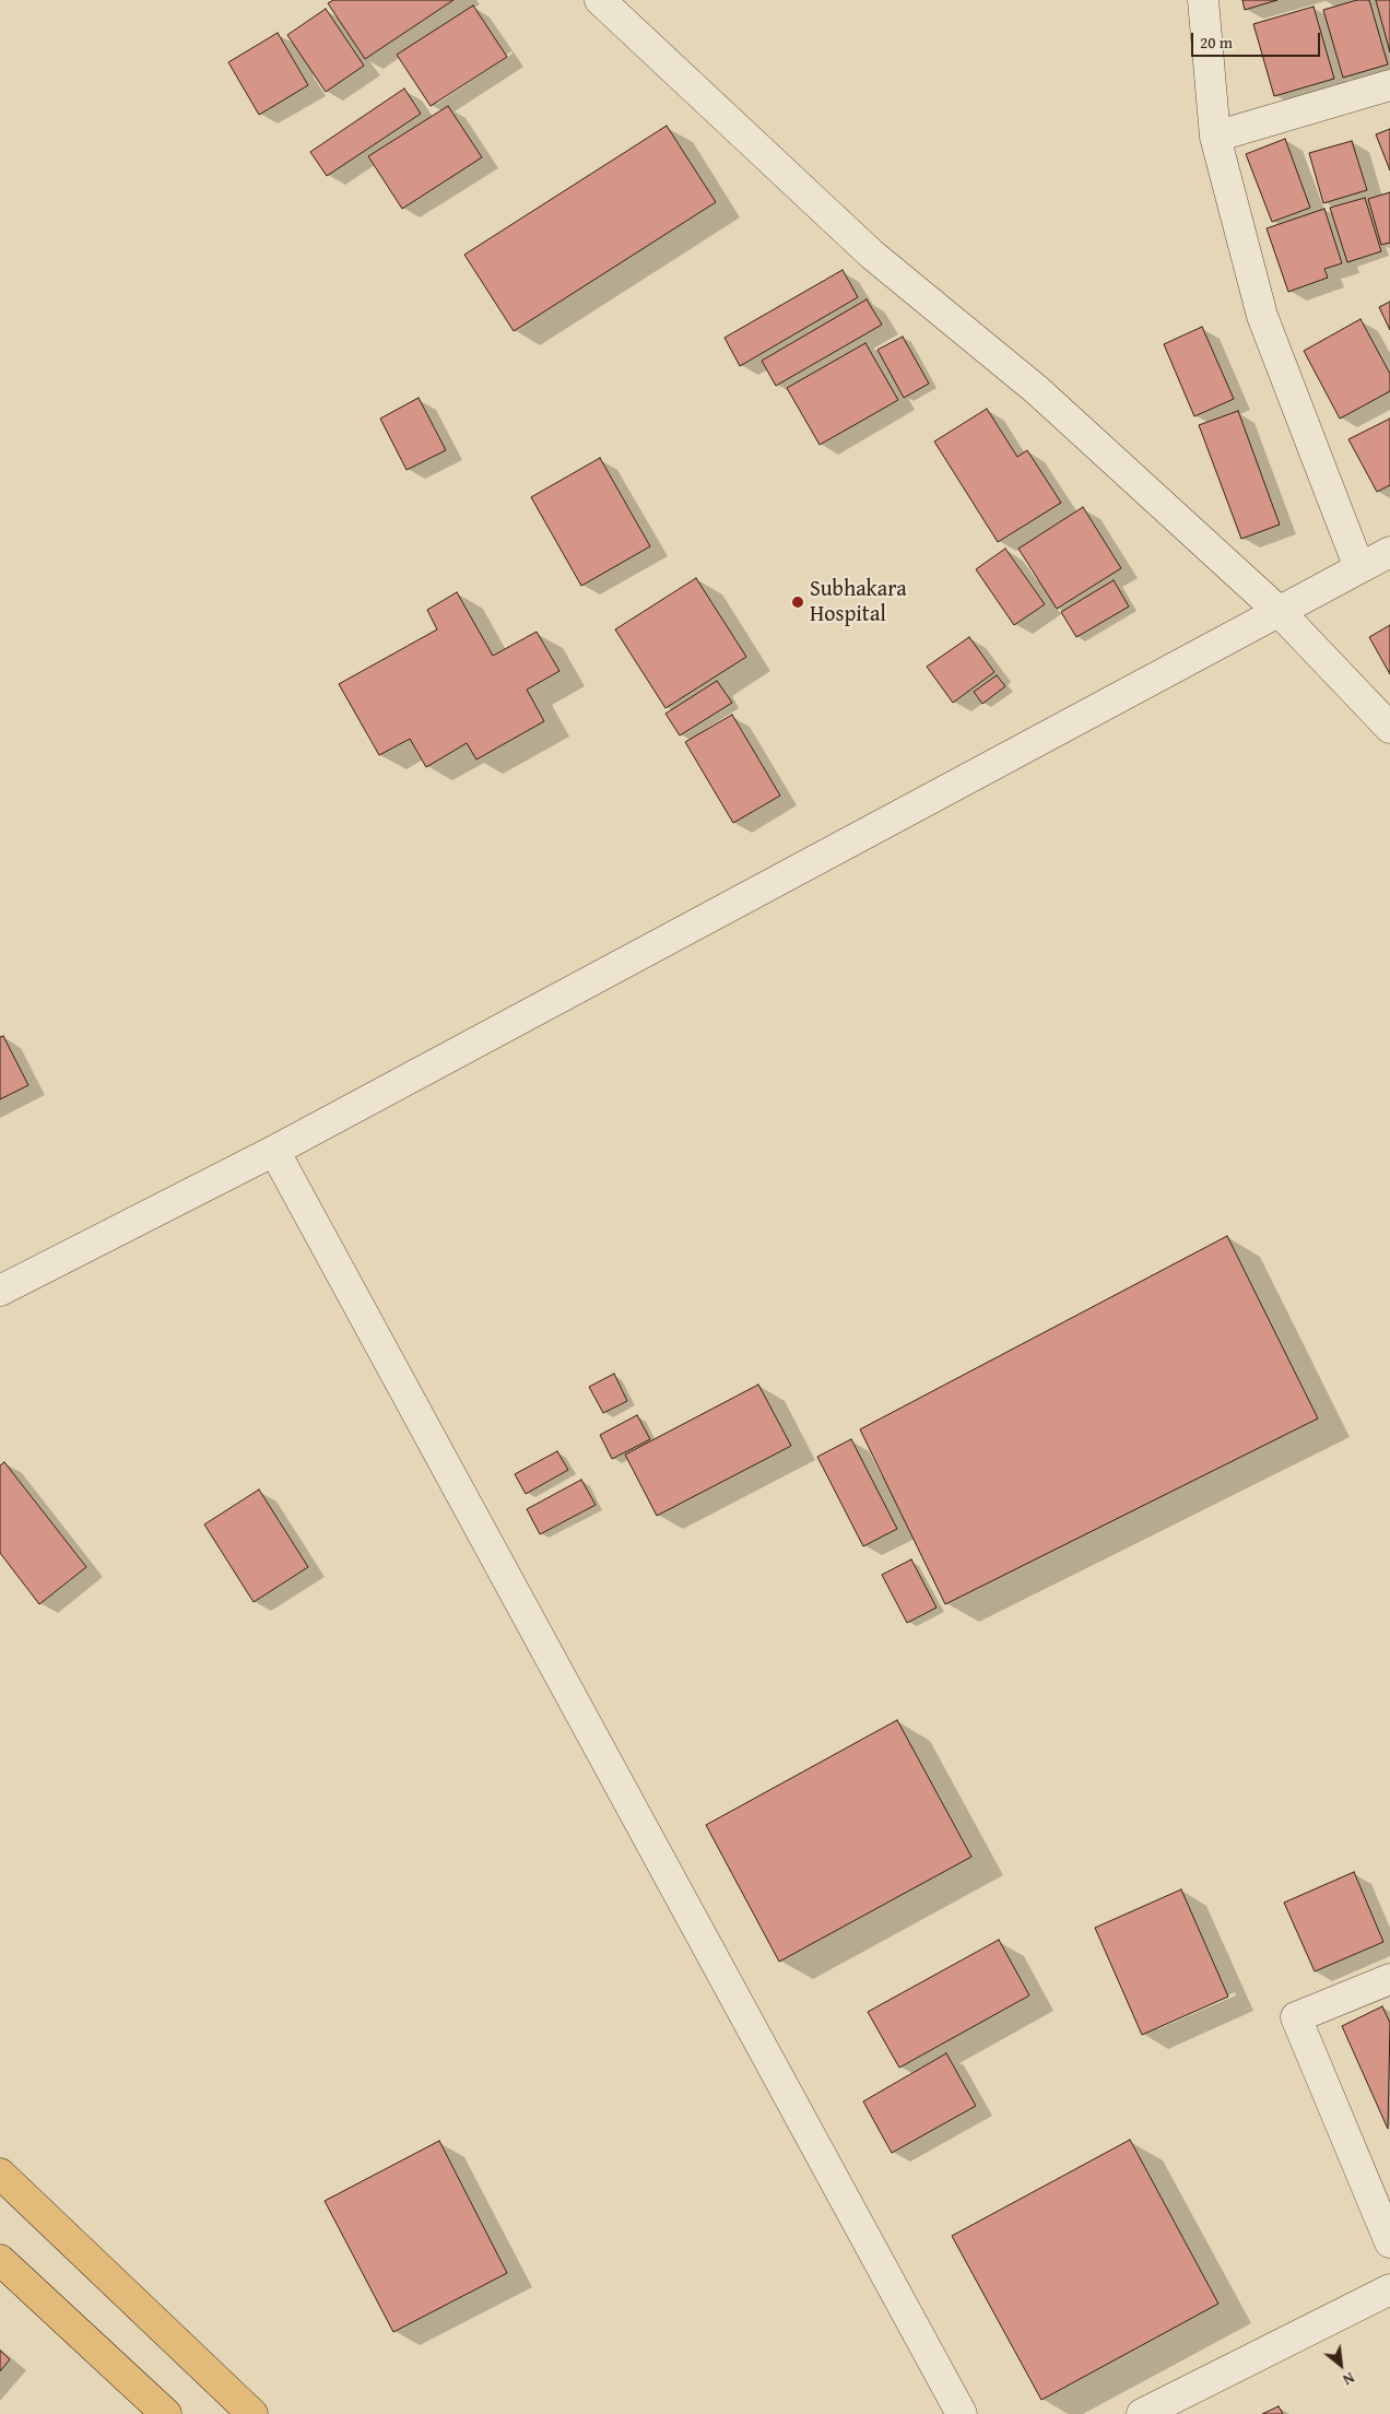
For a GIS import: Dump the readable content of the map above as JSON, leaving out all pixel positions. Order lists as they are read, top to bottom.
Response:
{
  "places": ["Subhakara Hospital"],
  "scale_bar": "20 m",
  "north": "bottom right"
}
